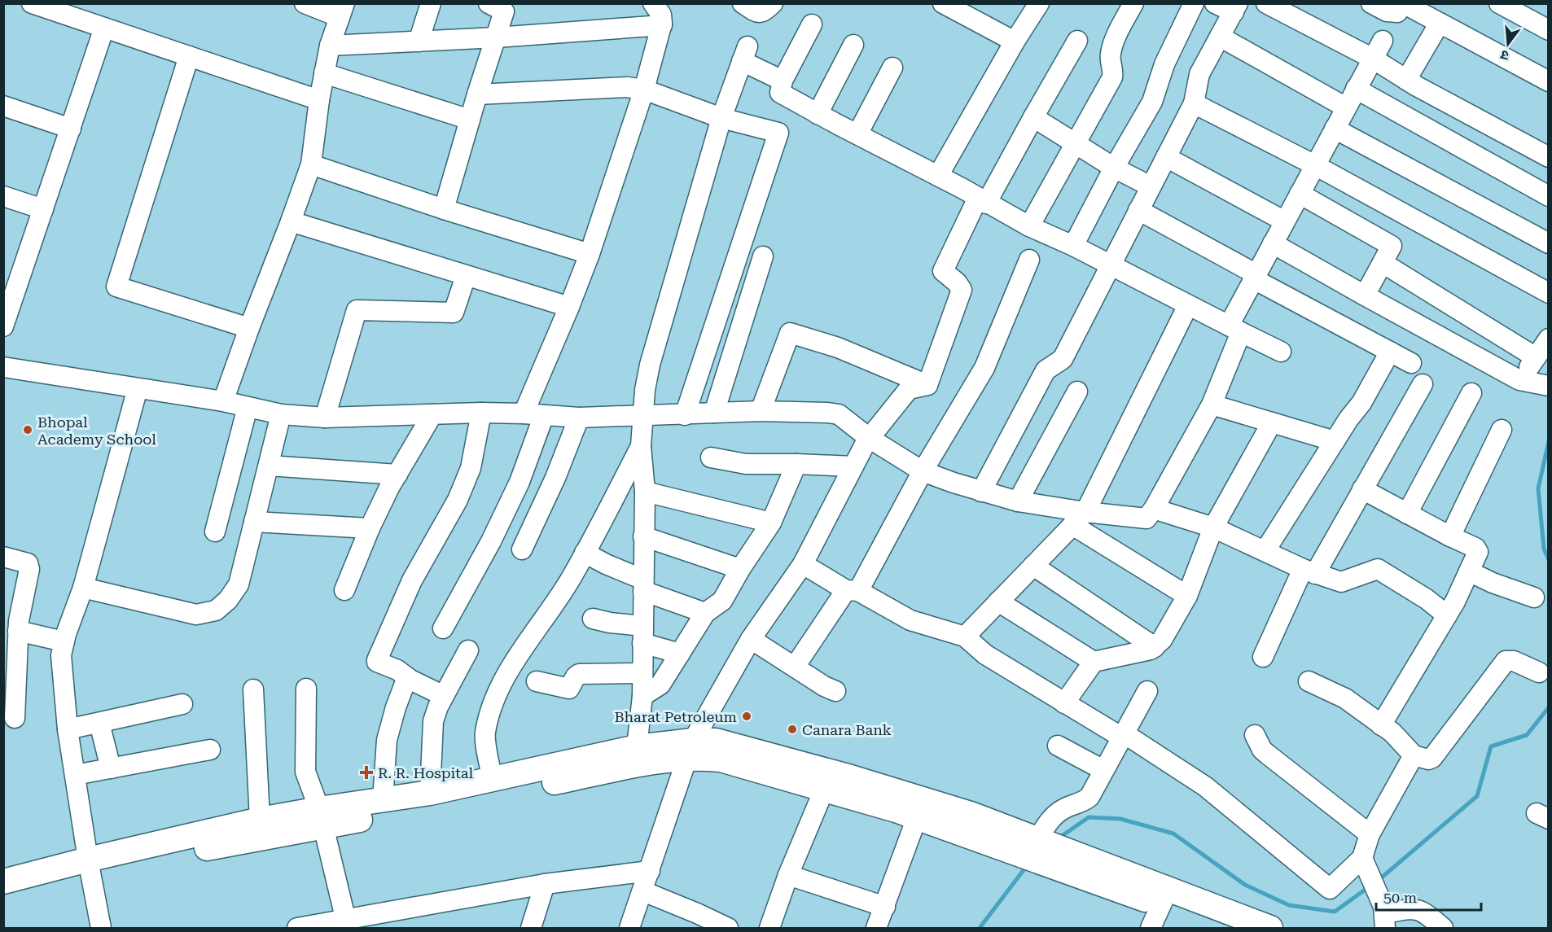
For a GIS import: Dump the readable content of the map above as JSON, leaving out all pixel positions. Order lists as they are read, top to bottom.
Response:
{
  "places": {
    "other": ["Bhopal Academy School", "Bharat Petroleum", "Canara Bank"],
    "health": ["R. R. Hospital"]
  },
  "scale_bar": "50 m",
  "north": "bottom"
}
